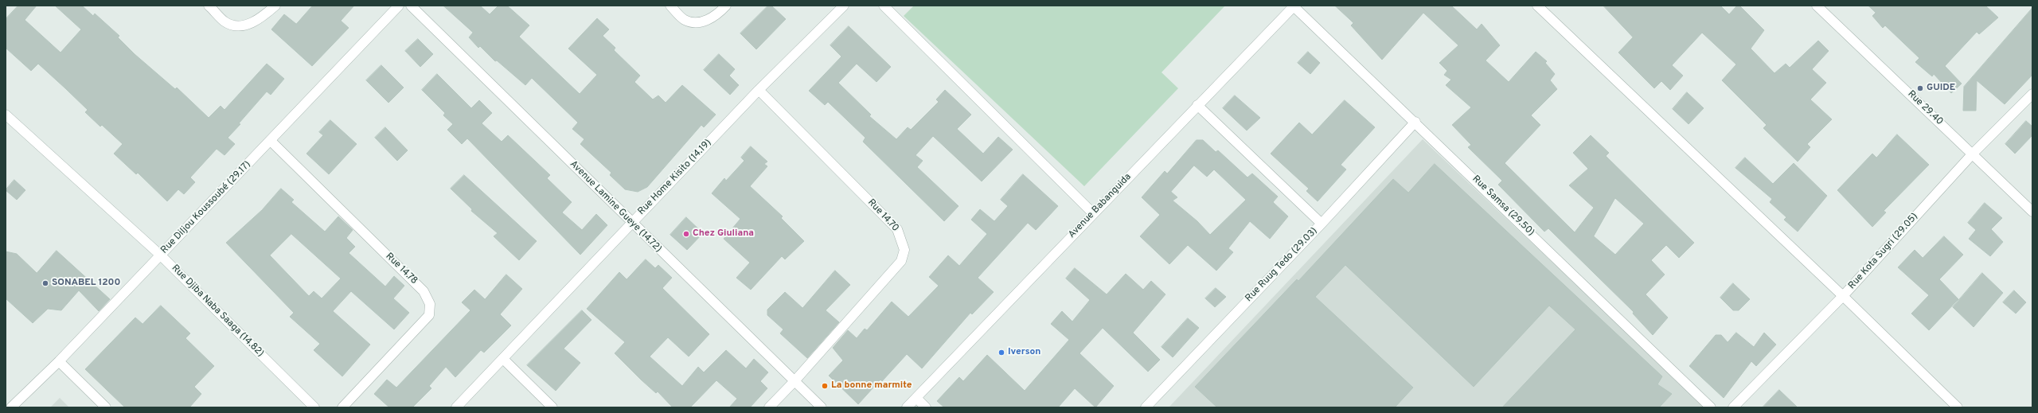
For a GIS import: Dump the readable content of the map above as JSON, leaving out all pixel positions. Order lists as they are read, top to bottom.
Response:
{
  "streets": {
    "street": [
      "Rue 29.40",
      "Rue Home Kisito (14.19)",
      "Avenue Babanguida",
      "Rue Samsa (29.50)",
      "Avenue Lamine Gueye (14.72)",
      "Rue Diljou Koussoubé (29.17)",
      "Rue 14.70",
      "Rue Kota Sugri (29.05)",
      "Rue Ruug Tedo (29.03)",
      "Rue 14.78",
      "Rue Djiba Naba Saaga (14.82)"
    ]
  },
  "crossings": [
    ["Rue 29.40", "Rue Kota Sugri (29.05)"],
    ["Rue Home Kisito (14.19)", "Avenue Lamine Gueye (14.72)"],
    ["Rue Home Kisito (14.19)", "Rue 14.70"],
    ["Avenue Babanguida", "Rue Samsa (29.50)"],
    ["Rue Samsa (29.50)", "Rue Ruug Tedo (29.03)"],
    ["Avenue Lamine Gueye (14.72)", "Rue 14.70"],
    ["Rue Diljou Koussoubé (29.17)", "Rue 14.78"],
    ["Rue Diljou Koussoubé (29.17)", "Rue Djiba Naba Saaga (14.82)"]
  ],
  "places": [
    "GUIDE",
    "Chez Giuliana",
    "SONABEL 1200",
    "Iverson",
    "La bonne marmite"
  ]
}
